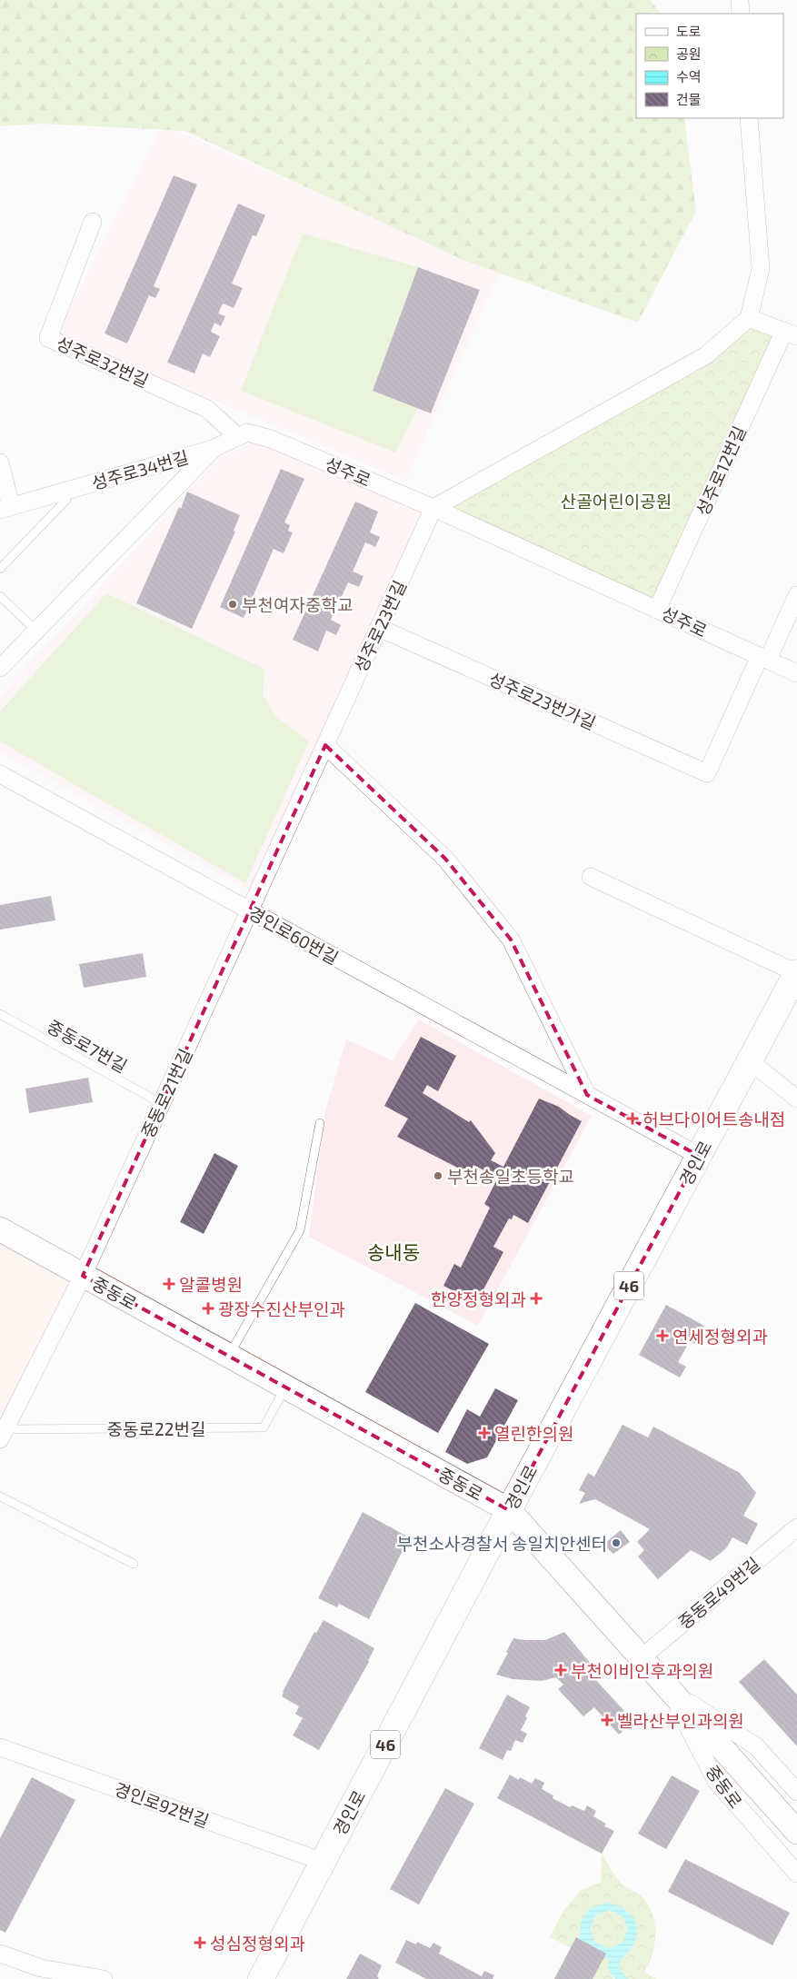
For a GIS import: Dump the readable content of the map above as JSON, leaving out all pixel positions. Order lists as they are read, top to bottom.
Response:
{
  "streets": {
    "main road": ["경인로", "46"],
    "street": [
      "성주로32번길",
      "성주로34번길",
      "성주로12번길",
      "성주로",
      "성주로23번길",
      "성주로23번가길",
      "경인로60번길",
      "중동로21번길",
      "중동로",
      "중동로22번길",
      "중동로49번길",
      "경인로92번길"
    ],
    "lane": ["중동로7번길"]
  },
  "crossings": [
    ["성주로32번길", "성주로"],
    ["성주로34번길", "성주로"],
    ["성주로12번길", "성주로"],
    ["성주로", "성주로23번길"],
    ["성주로", "성주로23번가길"],
    ["성주로23번길", "성주로23번가길"],
    ["성주로23번길", "경인로60번길"],
    ["성주로23번길", "중동로21번길"],
    ["경인로60번길", "중동로21번길"],
    ["경인로60번길", "경인로"],
    ["중동로7번길", "중동로21번길"],
    ["중동로21번길", "중동로"],
    ["중동로21번길", "중동로22번길"],
    ["경인로", "중동로"],
    ["경인로", "경인로92번길"],
    ["중동로", "중동로22번길"],
    ["중동로", "중동로49번길"]
  ],
  "districts": ["송내동"],
  "parks": ["산골어린이공원"],
  "places": {
    "other": ["부천여자중학교", "부천송일초등학교", "부천소사경찰서 송일치안센터"],
    "health": [
      "허브다이어트송내점",
      "알콜병원",
      "한양정형외과",
      "광장수진산부인과",
      "연세정형외과",
      "열린한의원",
      "부천이비인후과의원",
      "벨라산부인과의원",
      "성심정형외과"
    ]
  },
  "legend": [
    "도로",
    "공원",
    "수역",
    "건물"
  ]
}
